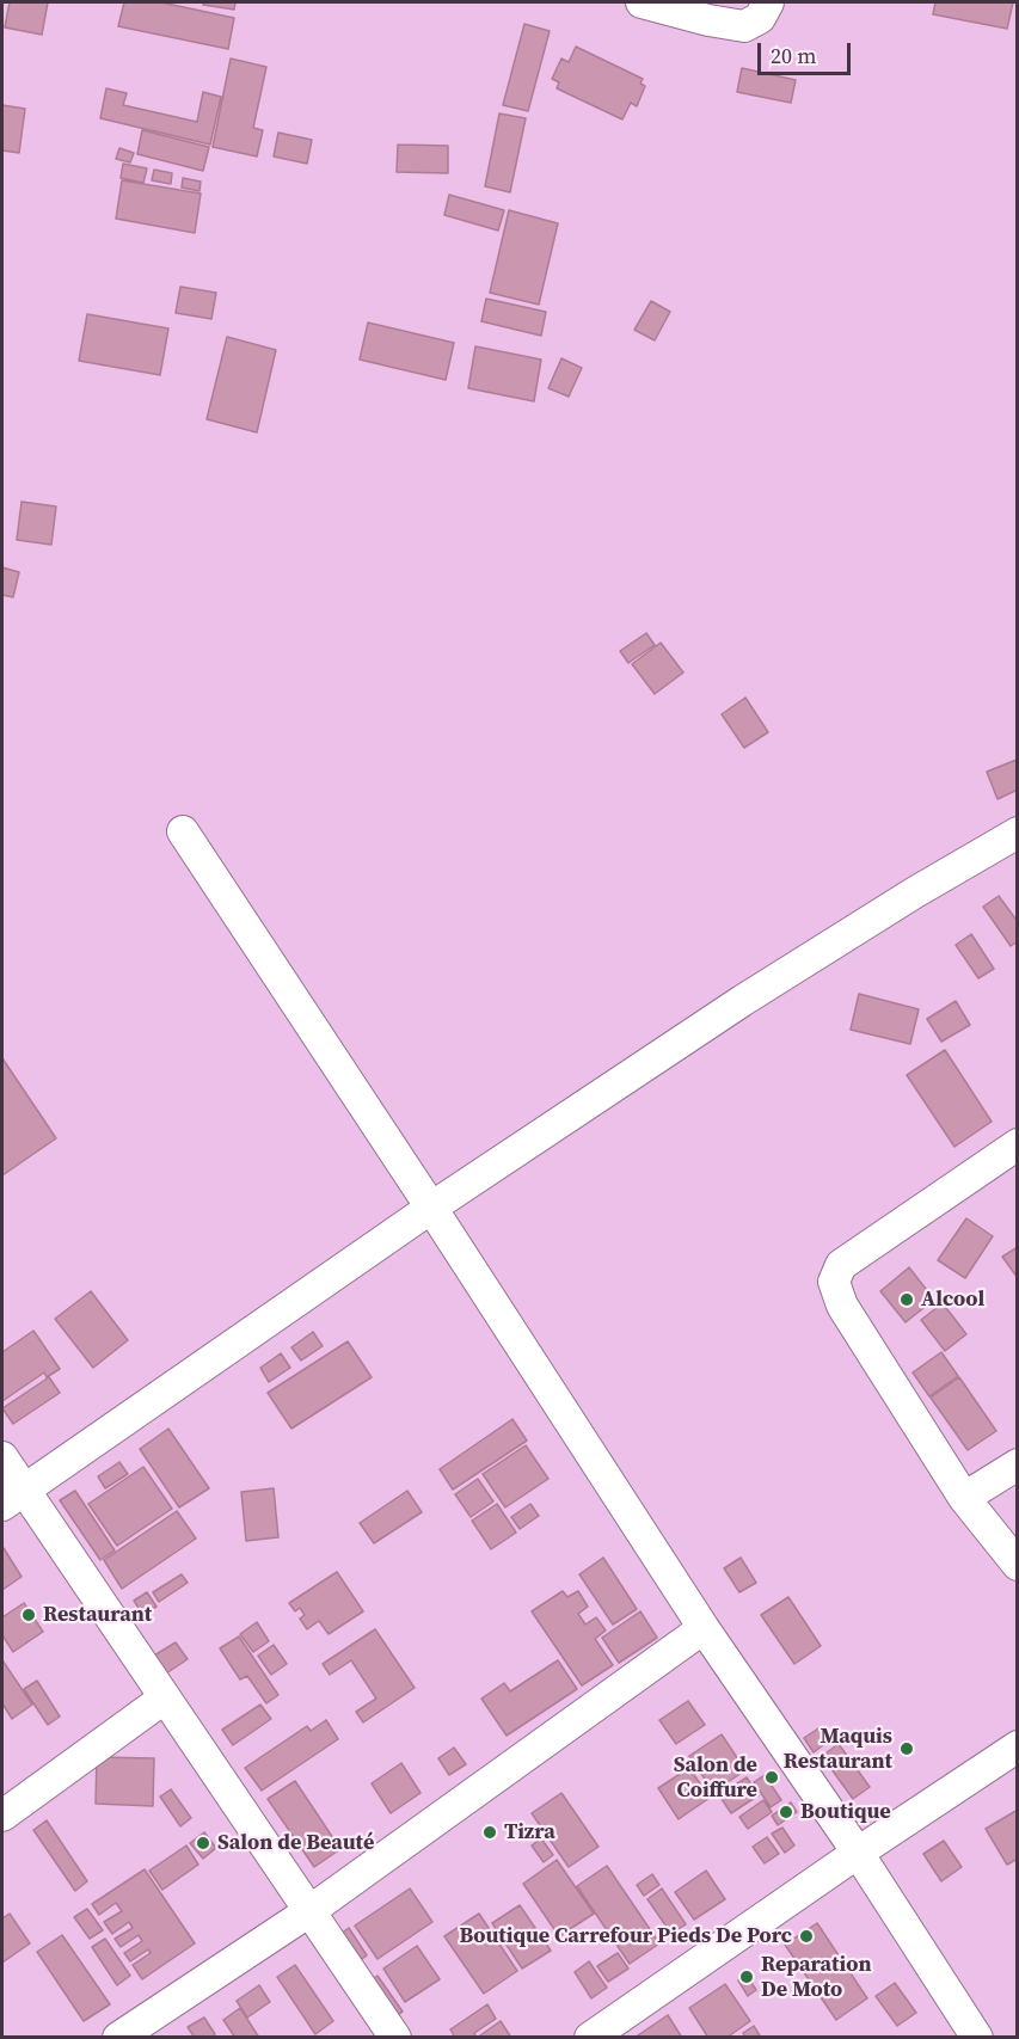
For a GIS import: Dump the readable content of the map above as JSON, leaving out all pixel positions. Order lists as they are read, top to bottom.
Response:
{
  "places": [
    "Alcool",
    "Restaurant",
    "Maquis Restaurant",
    "Salon de Coiffure",
    "Boutique",
    "Tizra",
    "Salon de Beauté",
    "Boutique Carrefour Pieds De Porc",
    "Reparation De Moto"
  ],
  "scale_bar": "20 m"
}
